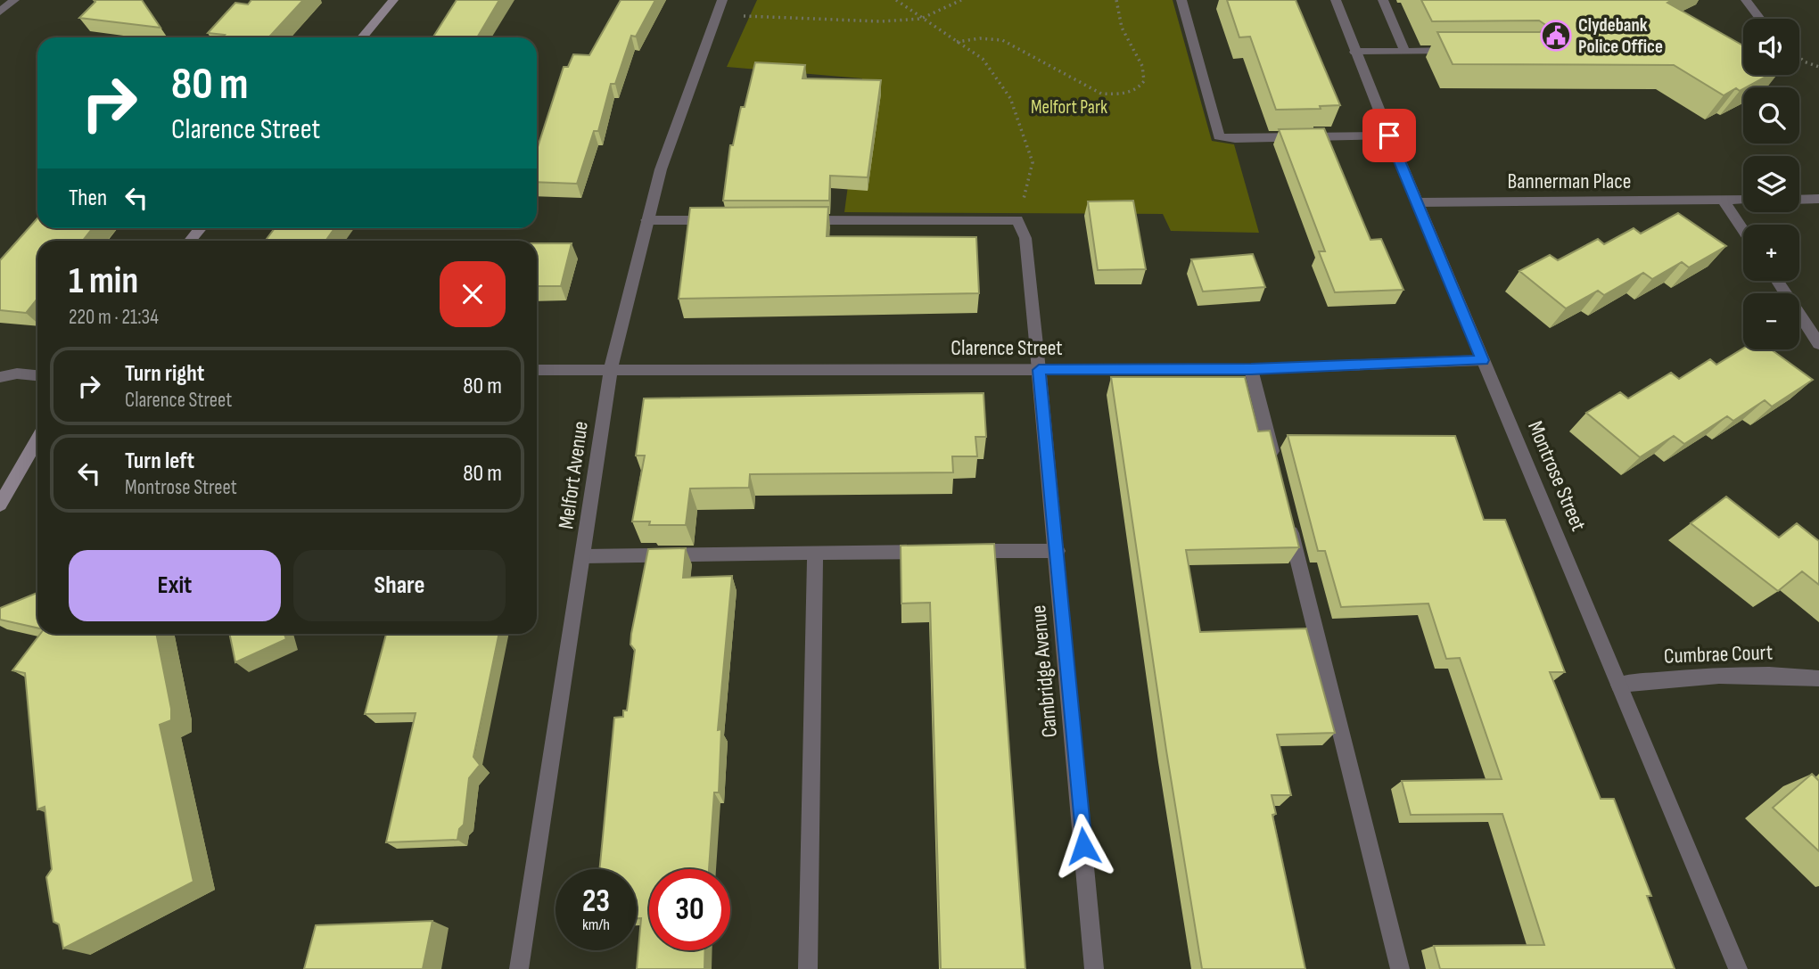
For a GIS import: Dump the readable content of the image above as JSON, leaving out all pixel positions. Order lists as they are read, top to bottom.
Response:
{
  "streets": {
    "street": [
      "Bannerman Place",
      "Clarence Street",
      "Melfort Avenue",
      "Montrose Street",
      "Cumbrae Court",
      "Cambridge Avenue"
    ]
  },
  "crossings": [
    ["Bannerman Place", "Montrose Street"],
    ["Clarence Street", "Melfort Avenue"],
    ["Clarence Street", "Montrose Street"],
    ["Clarence Street", "Cambridge Avenue"],
    ["Montrose Street", "Cumbrae Court"]
  ],
  "parks": ["Melfort Park"],
  "places": {
    "public building": ["Clydebank Police Office"]
  },
  "page": {
    "map_buttons": ["+", "−"],
    "turn": ["80 m", "Clarence Street"],
    "then": "Then",
    "heading": ["1 min", "220 m · 21:34"],
    "list": [
      {
        "name": "Turn right",
        "note": "Clarence Street",
        "value": "80 m"
      },
      {
        "name": "Turn left",
        "note": "Montrose Street",
        "value": "80 m"
      }
    ],
    "buttons": ["Exit", "Share"],
    "speed": "23 km/h",
    "limit": "30"
  }
}
